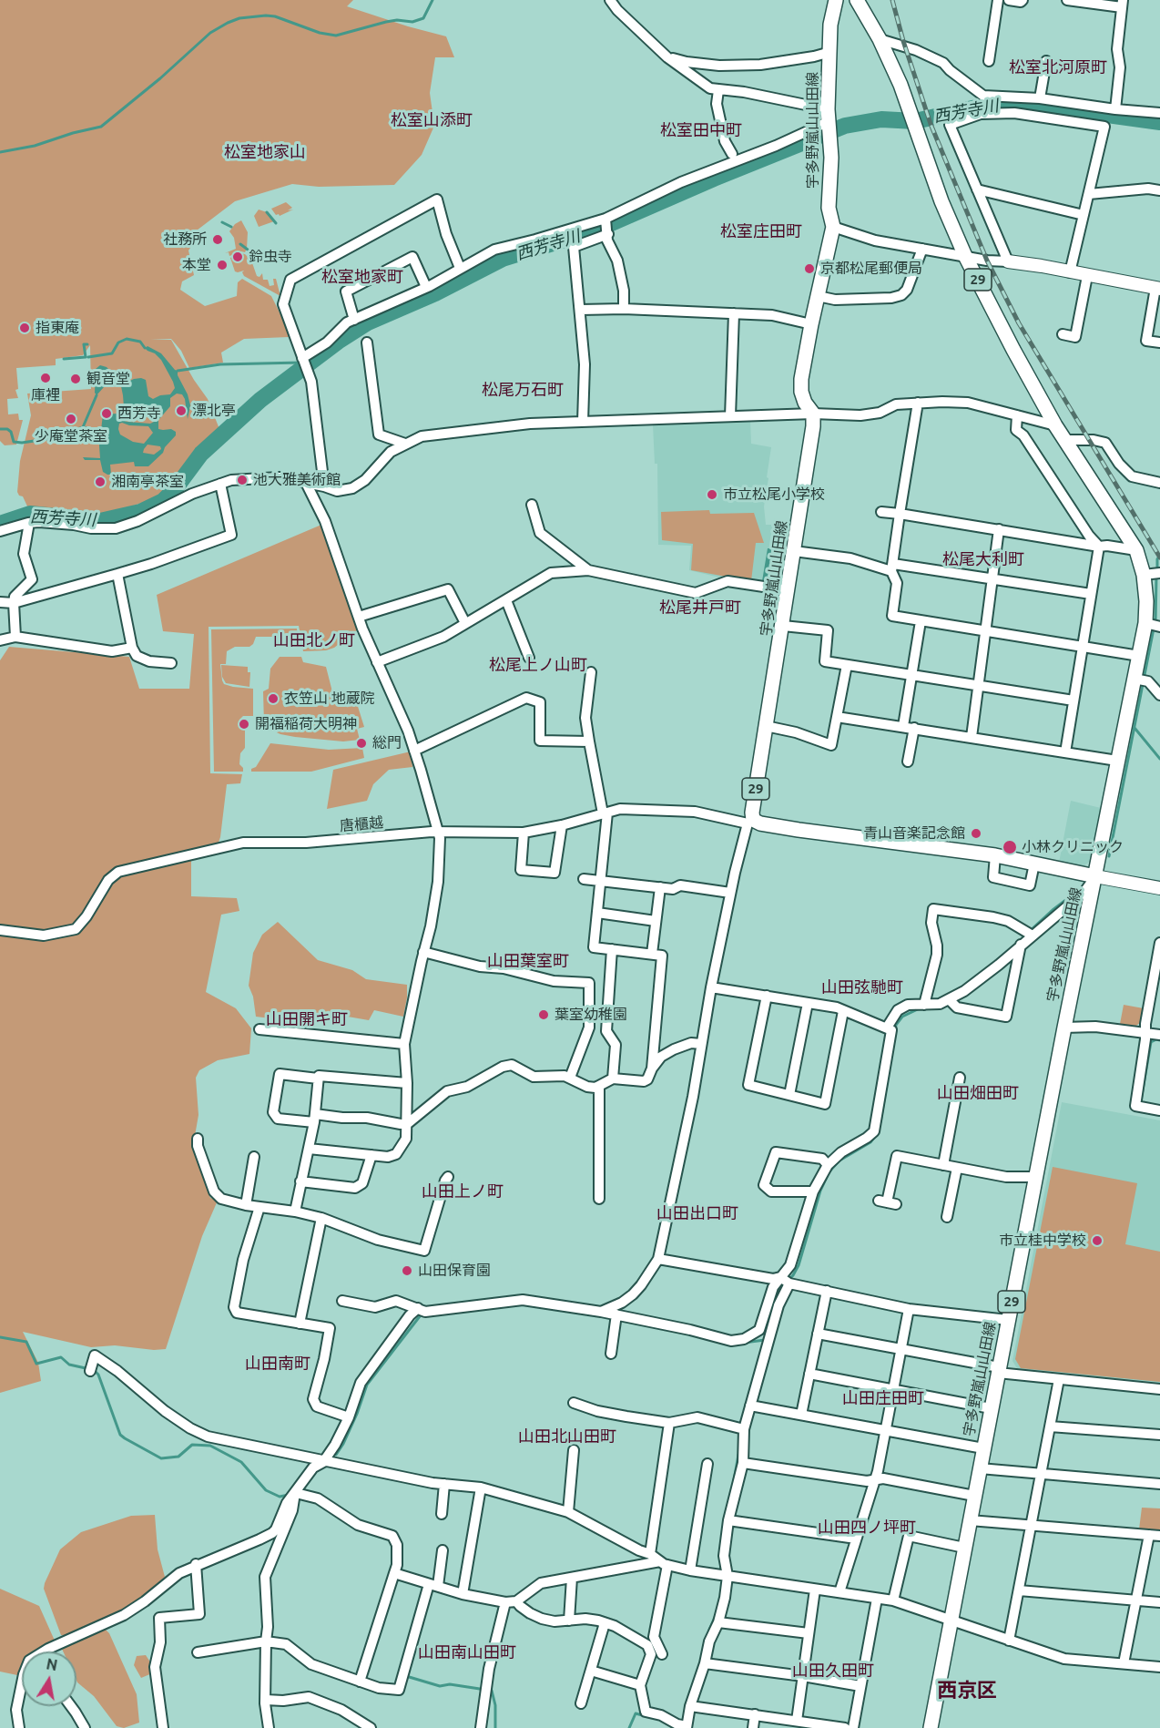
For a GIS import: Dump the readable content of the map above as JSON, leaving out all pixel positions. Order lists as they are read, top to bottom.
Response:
{
  "streets": {
    "main road": ["宇多野嵐山山田線", "29"],
    "street": ["唐櫃越"]
  },
  "crossings": [
    ["宇多野嵐山山田線", "唐櫃越"]
  ],
  "districts": [
    "松室北河原町",
    "松室山添町",
    "松室田中町",
    "松室地家山",
    "松室庄田町",
    "松室地家町",
    "松尾万石町",
    "松尾大利町",
    "松尾井戸町",
    "山田北ノ町",
    "松尾上ノ山町",
    "山田葉室町",
    "山田弦馳町",
    "山田開キ町",
    "山田畑田町",
    "山田上ノ町",
    "山田出口町",
    "山田南町",
    "山田庄田町",
    "山田北山田町",
    "山田四ノ坪町",
    "山田南山田町",
    "山田久田町",
    "西京区"
  ],
  "water": ["西芳寺川"],
  "places": [
    "社務所",
    "鈴虫寺",
    "本堂",
    "京都松尾郵便局",
    "指東庵",
    "庫裡",
    "観音堂",
    "漂北亭",
    "西芳寺",
    "少庵堂茶室",
    "池大雅美術館",
    "湘南亭茶室",
    "市立松尾小学校",
    "衣笠山 地蔵院",
    "開福稲荷大明神",
    "総門",
    "青山音楽記念館",
    "小林クリニック",
    "葉室幼稚園",
    "市立桂中学校",
    "山田保育園"
  ],
  "north": "top"
}
